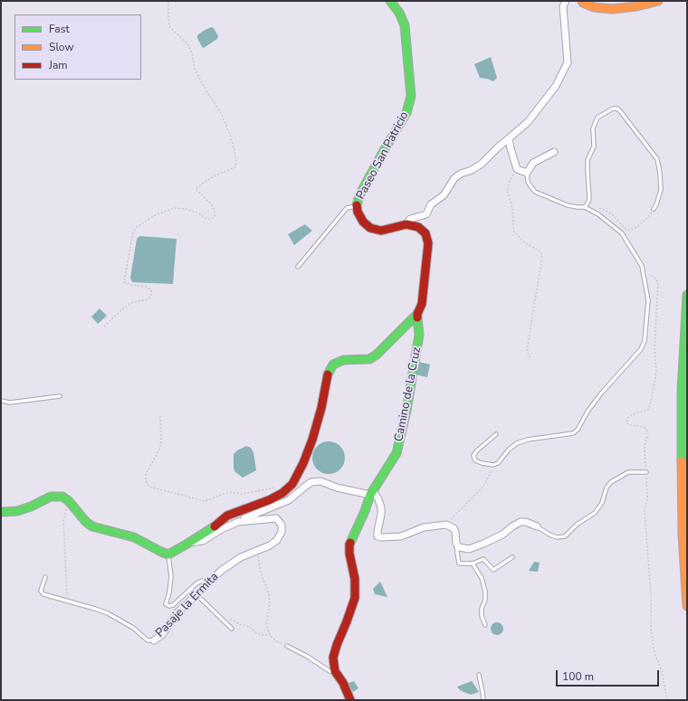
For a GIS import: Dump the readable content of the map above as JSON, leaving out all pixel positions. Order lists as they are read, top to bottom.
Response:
{
  "streets": {
    "main road": ["Paseo San Patricio", "Camino de la Cruz"],
    "street": ["Pasaje la Ermita"]
  },
  "crossings": [
    ["Paseo San Patricio", "Camino de la Cruz"]
  ],
  "legend": ["Fast", "Slow", "Jam"],
  "scale_bar": "100 m"
}
